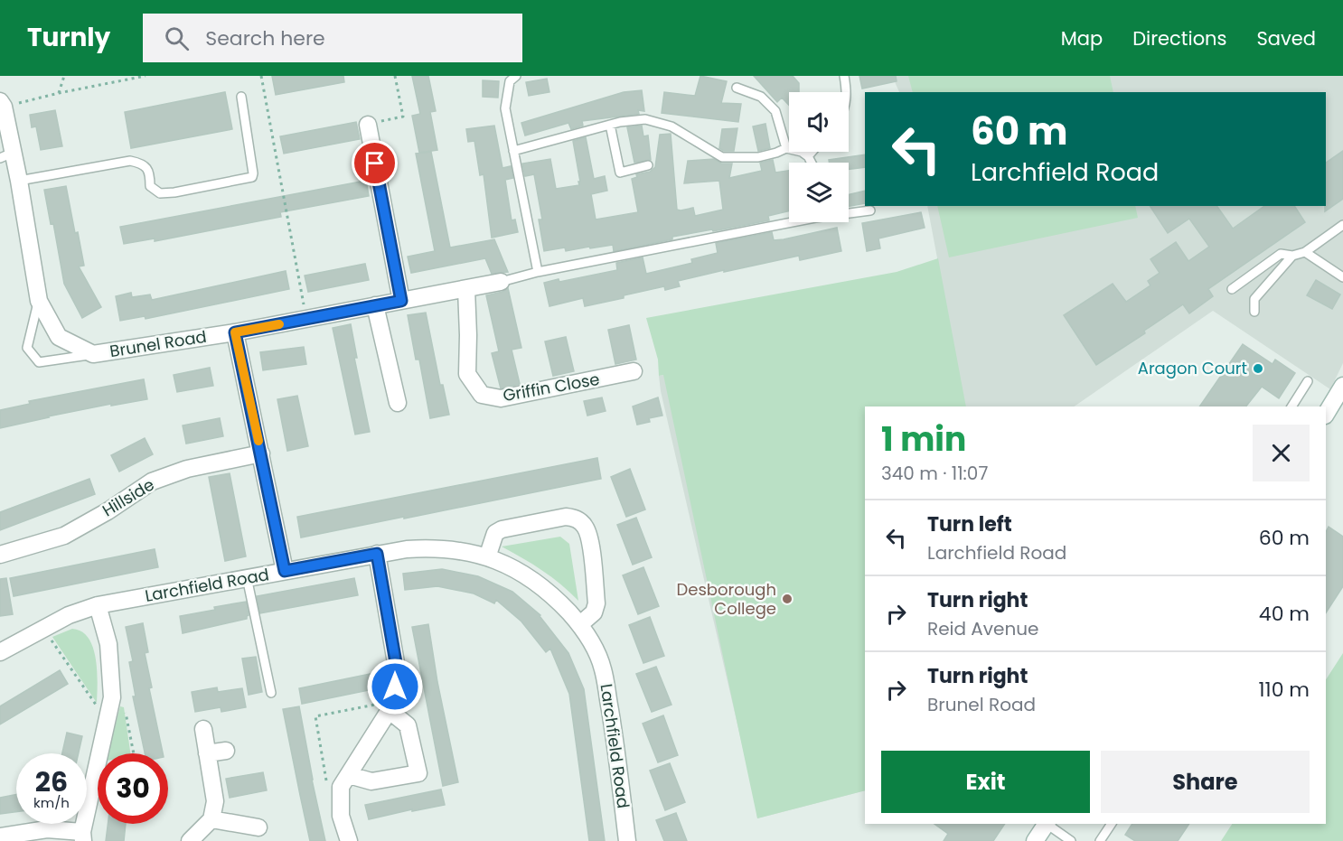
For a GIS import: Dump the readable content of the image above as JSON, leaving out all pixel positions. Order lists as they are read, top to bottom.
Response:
{
  "streets": {
    "street": [
      "Brunel Road",
      "Griffin Close",
      "Hillside",
      "Larchfield Road"
    ]
  },
  "crossings": [
    ["Brunel Road", "Griffin Close"]
  ],
  "places": ["Aragon Court", "Desborough College"],
  "page": {
    "header": "Turnly",
    "search": "Search here",
    "nav": ["Map", "Directions", "Saved"],
    "turn": ["60 m", "Larchfield Road"],
    "heading": ["1 min", "340 m · 11:07"],
    "list": [
      {
        "name": "Turn left",
        "note": "Larchfield Road",
        "value": "60 m"
      },
      {
        "name": "Turn right",
        "note": "Reid Avenue",
        "value": "40 m"
      },
      {
        "name": "Turn right",
        "note": "Brunel Road",
        "value": "110 m"
      }
    ],
    "buttons": ["Exit", "Share"],
    "speed": "26 km/h",
    "limit": "30"
  }
}
